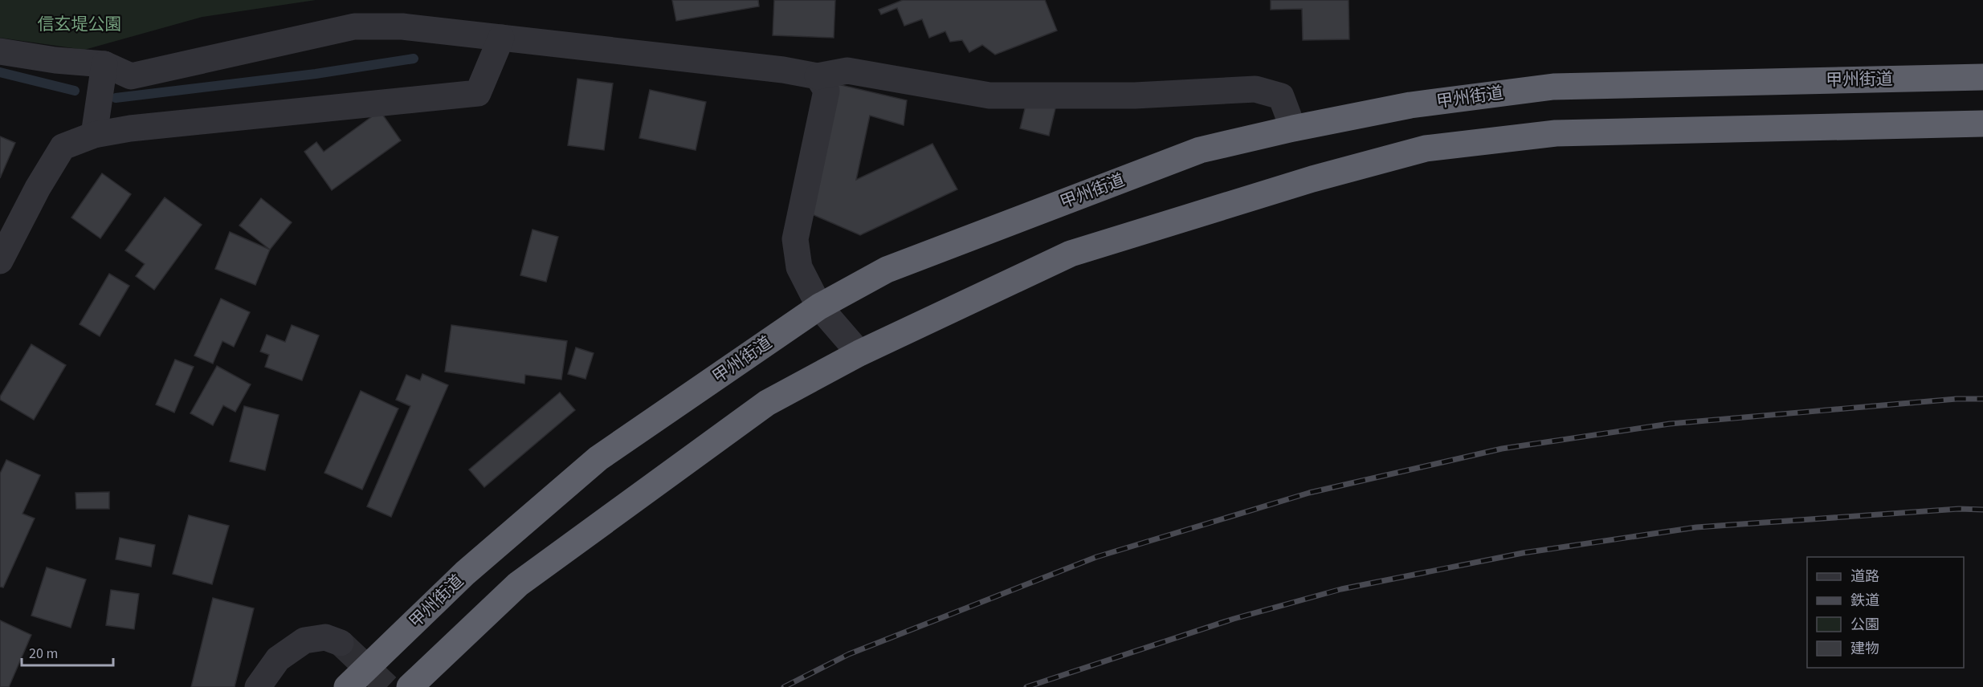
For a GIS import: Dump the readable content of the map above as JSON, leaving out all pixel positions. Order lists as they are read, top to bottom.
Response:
{
  "streets": {
    "highway": ["甲州街道"]
  },
  "parks": ["信玄堤公園"],
  "legend": [
    "道路",
    "鉄道",
    "公園",
    "建物"
  ],
  "scale_bar": "20 m"
}
